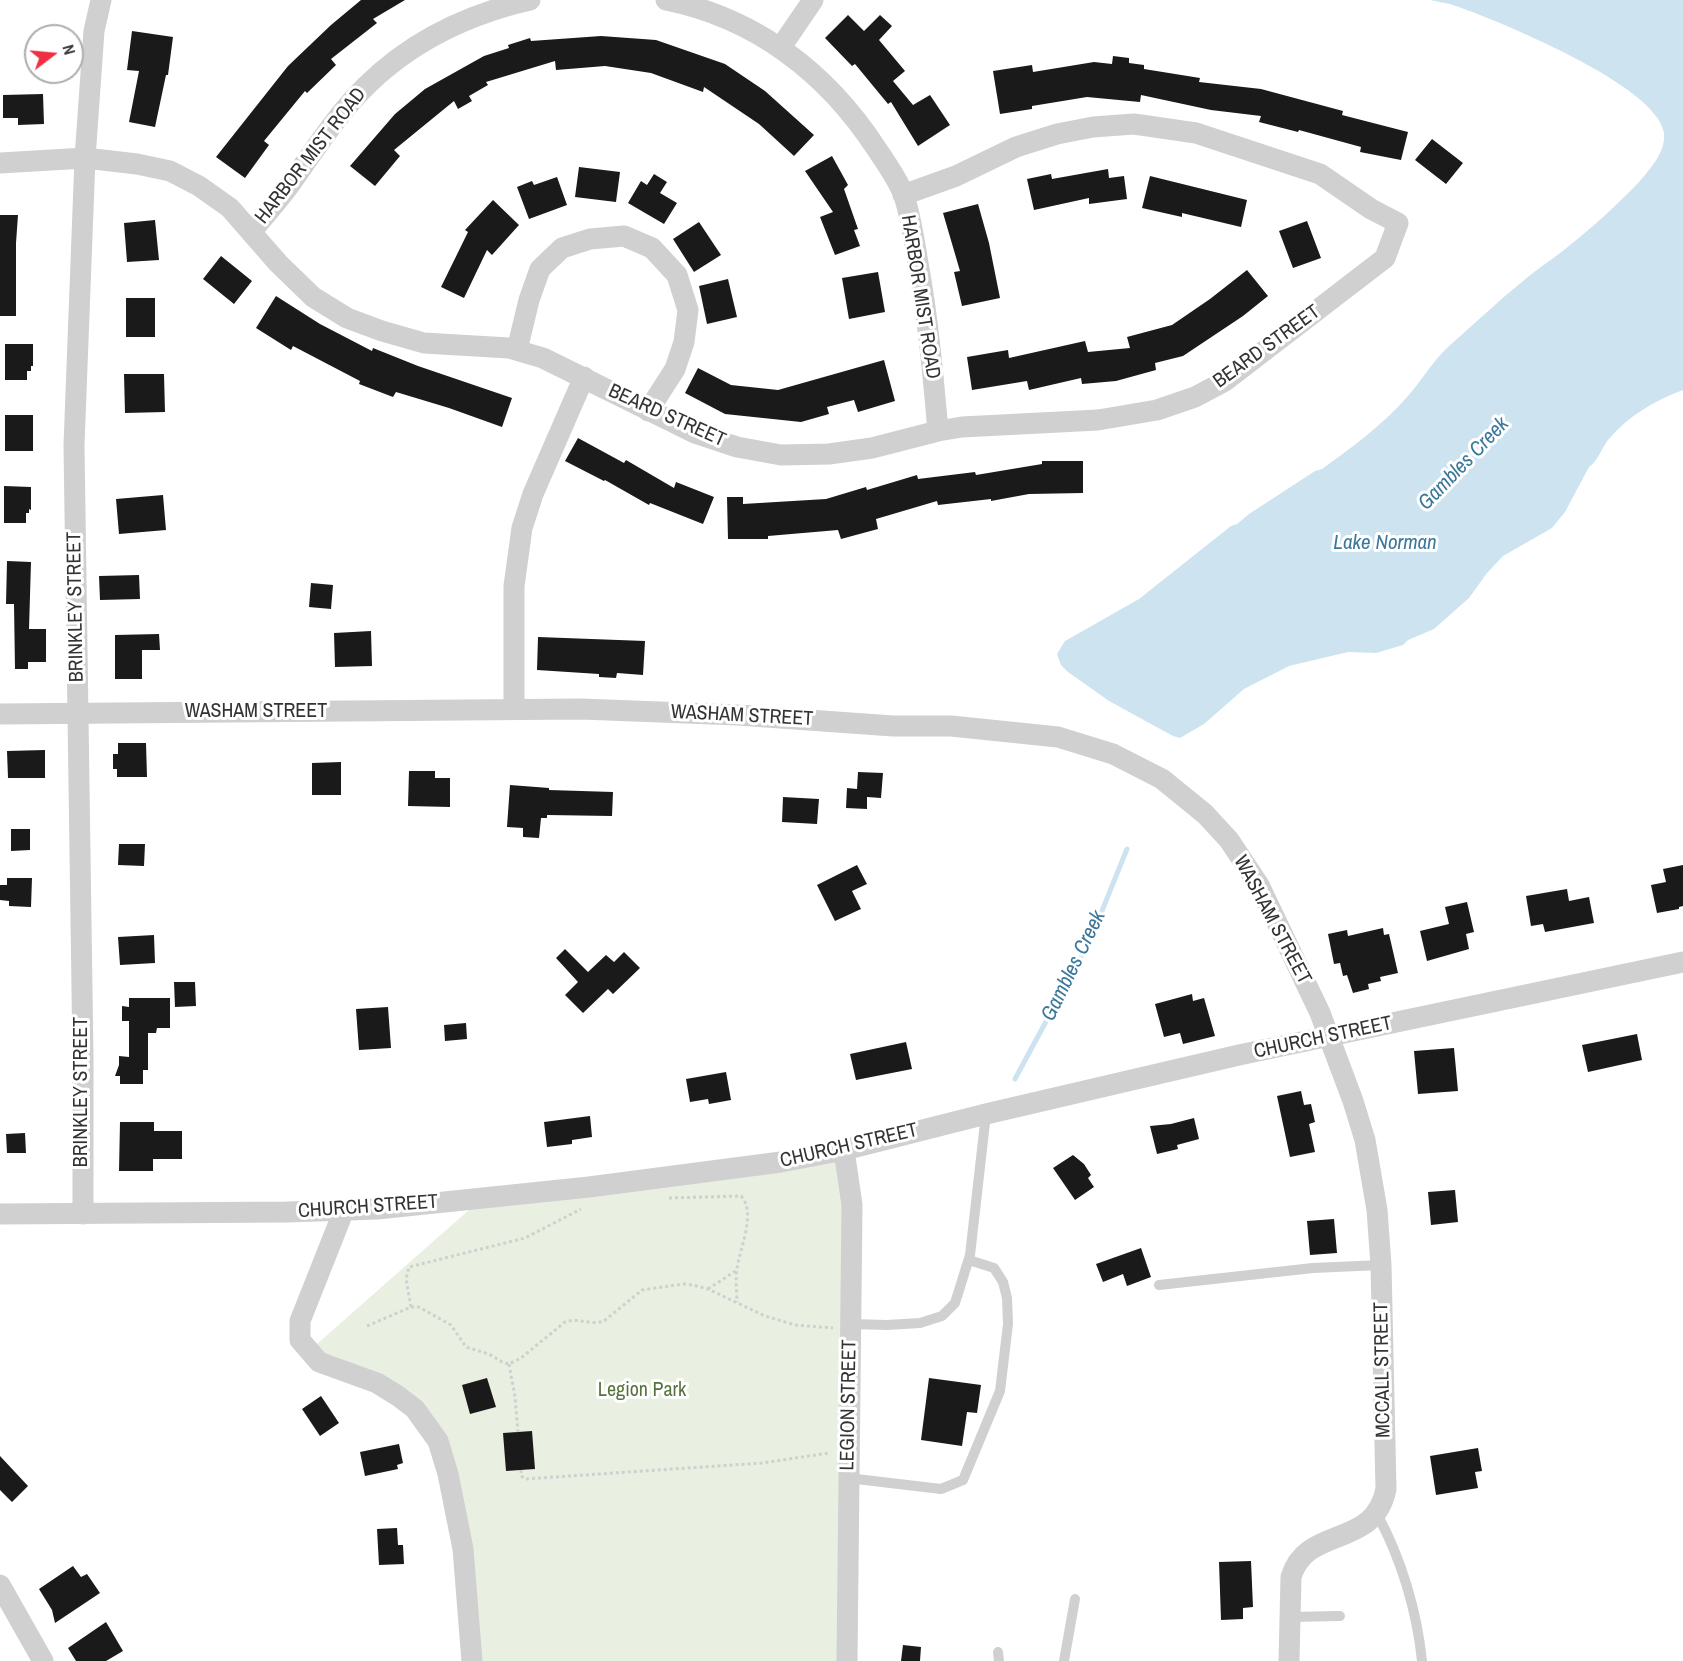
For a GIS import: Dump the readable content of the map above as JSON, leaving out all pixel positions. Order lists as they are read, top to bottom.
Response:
{
  "streets": {
    "street": [
      "HARBOR MIST ROAD",
      "BEARD STREET",
      "BRINKLEY STREET",
      "WASHAM STREET",
      "CHURCH STREET",
      "MCCALL STREET",
      "LEGION STREET"
    ]
  },
  "crossings": [
    ["HARBOR MIST ROAD", "BEARD STREET"],
    ["BEARD STREET", "BRINKLEY STREET"],
    ["BRINKLEY STREET", "WASHAM STREET"],
    ["BRINKLEY STREET", "CHURCH STREET"],
    ["WASHAM STREET", "CHURCH STREET"],
    ["WASHAM STREET", "MCCALL STREET"],
    ["CHURCH STREET", "MCCALL STREET"],
    ["CHURCH STREET", "LEGION STREET"]
  ],
  "water": ["Gambles Creek", "Lake Norman"],
  "parks": ["Legion Park"],
  "north": "right"
}
